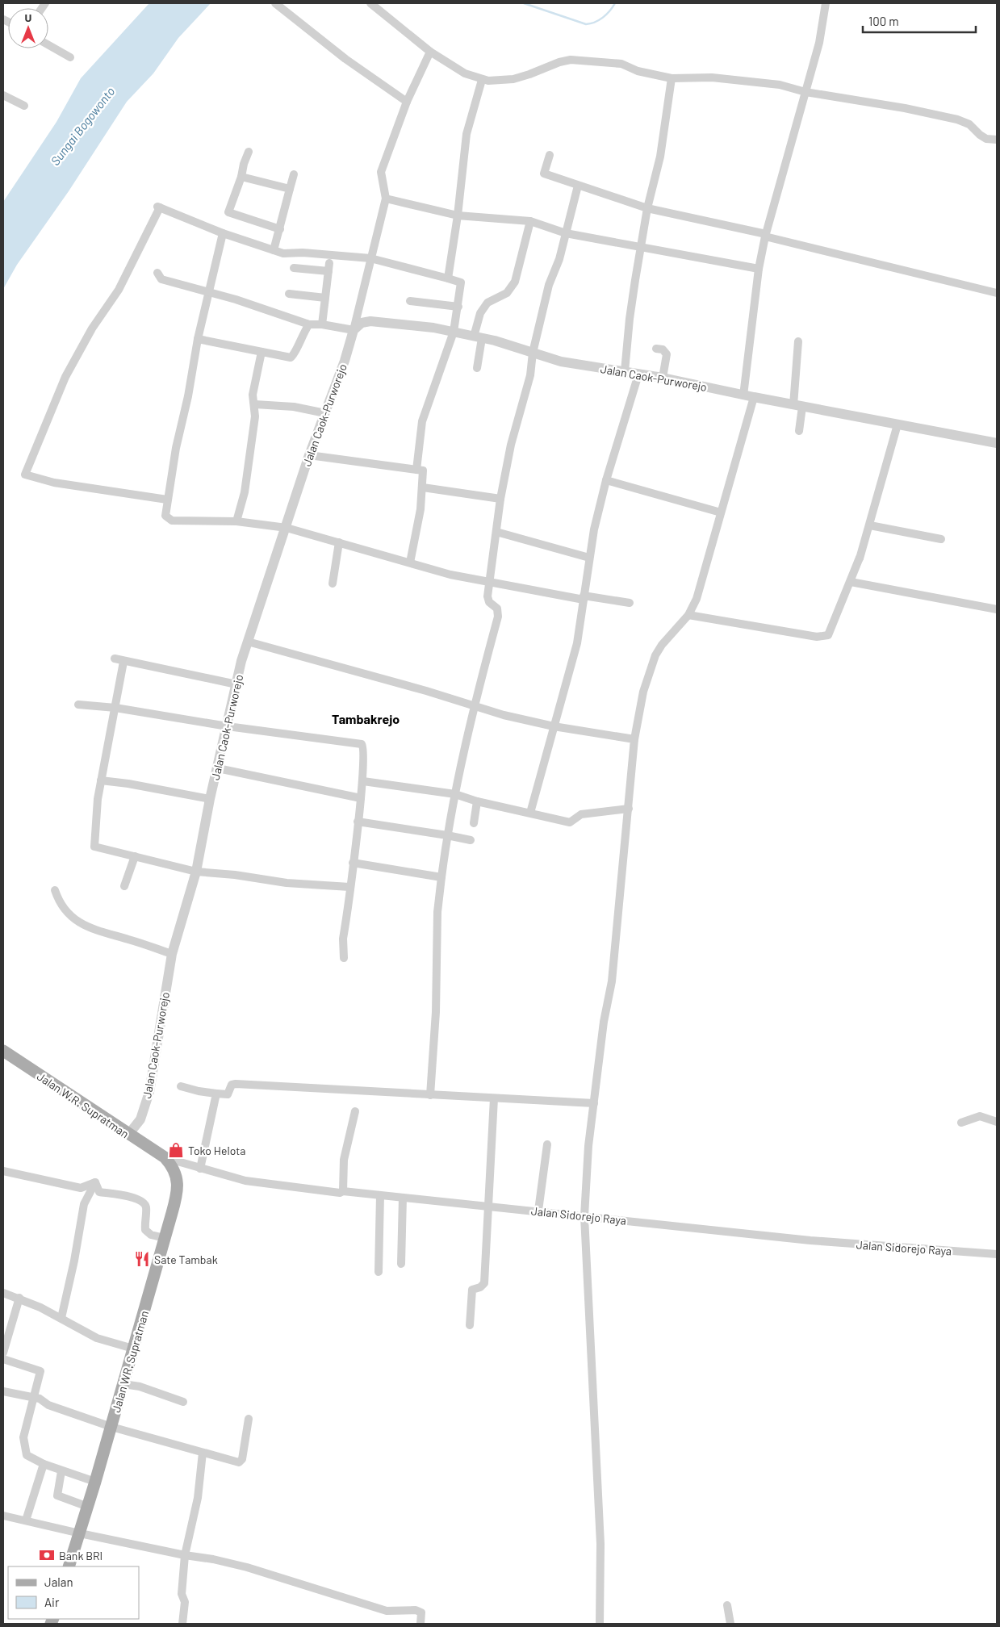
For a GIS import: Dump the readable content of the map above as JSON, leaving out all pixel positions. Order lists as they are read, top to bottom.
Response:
{
  "streets": {
    "main road": ["Jalan W.R. Supratman", "Jalan WR. Supratman"],
    "street": ["Jalan Caok-Purworejo", "Jalan Sidorejo Raya"]
  },
  "crossings": [
    ["Jalan Caok-Purworejo", "Jalan W.R. Supratman"],
    ["Jalan W.R. Supratman", "Jalan Sidorejo Raya"],
    ["Jalan W.R. Supratman", "Jalan WR. Supratman"],
    ["Jalan Sidorejo Raya", "Jalan WR. Supratman"]
  ],
  "districts": ["Tambakrejo"],
  "water": ["Sungai Bogowonto"],
  "places": {
    "shop": ["Toko Helota"],
    "restaurant": ["Sate Tambak"],
    "bank": ["Bank BRI"]
  },
  "legend": ["Jalan", "Air"],
  "scale_bar": "100 m",
  "north": "top"
}
